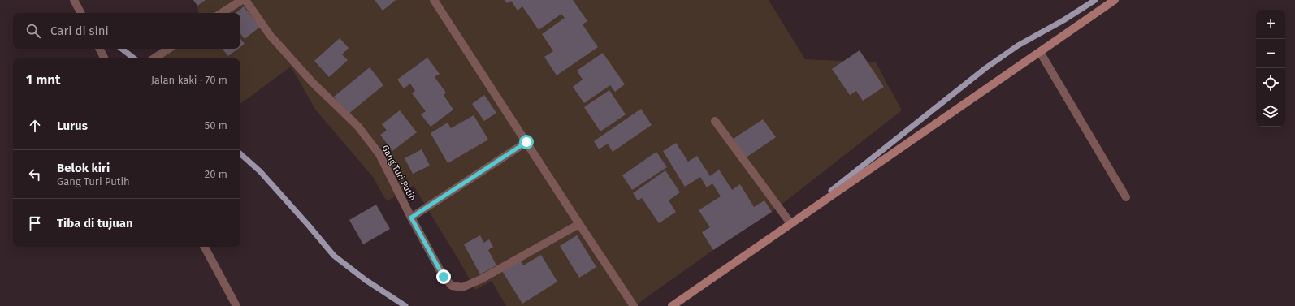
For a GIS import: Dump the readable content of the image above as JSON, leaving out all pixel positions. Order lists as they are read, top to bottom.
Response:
{
  "streets": {
    "street": ["Gang Turi Putih"]
  },
  "page": {
    "map_buttons": ["+", "−"],
    "search": "Cari di sini",
    "heading": ["1 mnt", "Jalan kaki · 70 m"],
    "list": [
      ["Lurus", "50 m"],
      ["Belok kiri", "Gang Turi Putih", "20 m"],
      "Tiba di tujuan"
    ]
  }
}
